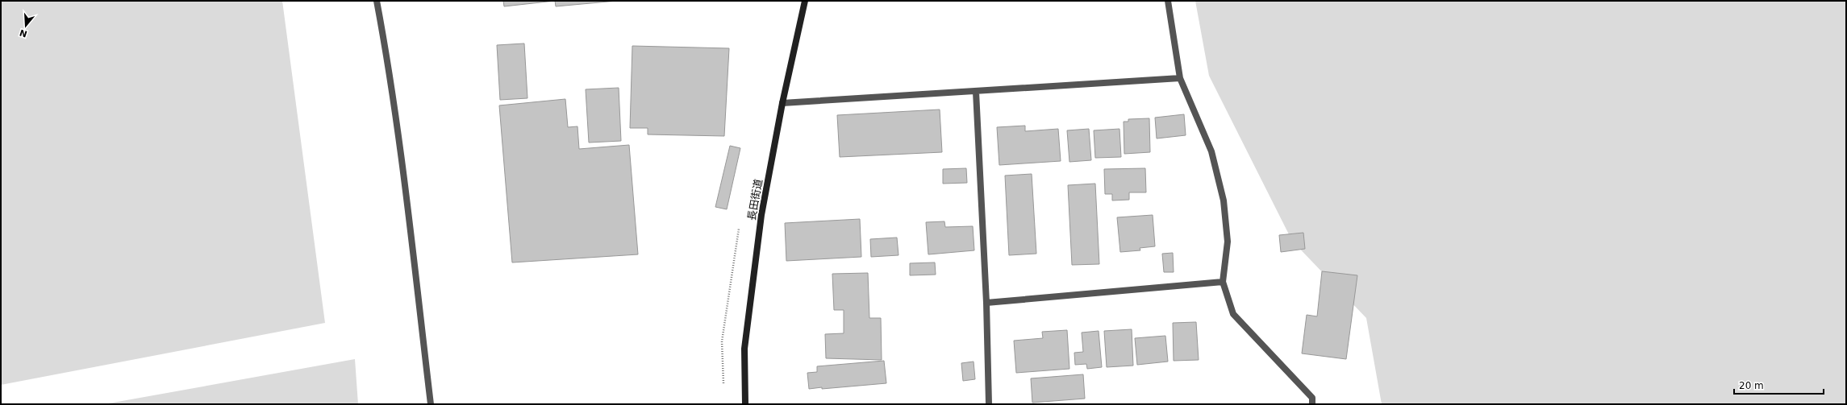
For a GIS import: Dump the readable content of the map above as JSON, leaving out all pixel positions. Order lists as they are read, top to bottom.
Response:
{
  "streets": {
    "main road": ["長田街道"]
  },
  "scale_bar": "20 m",
  "north": "bottom"
}
